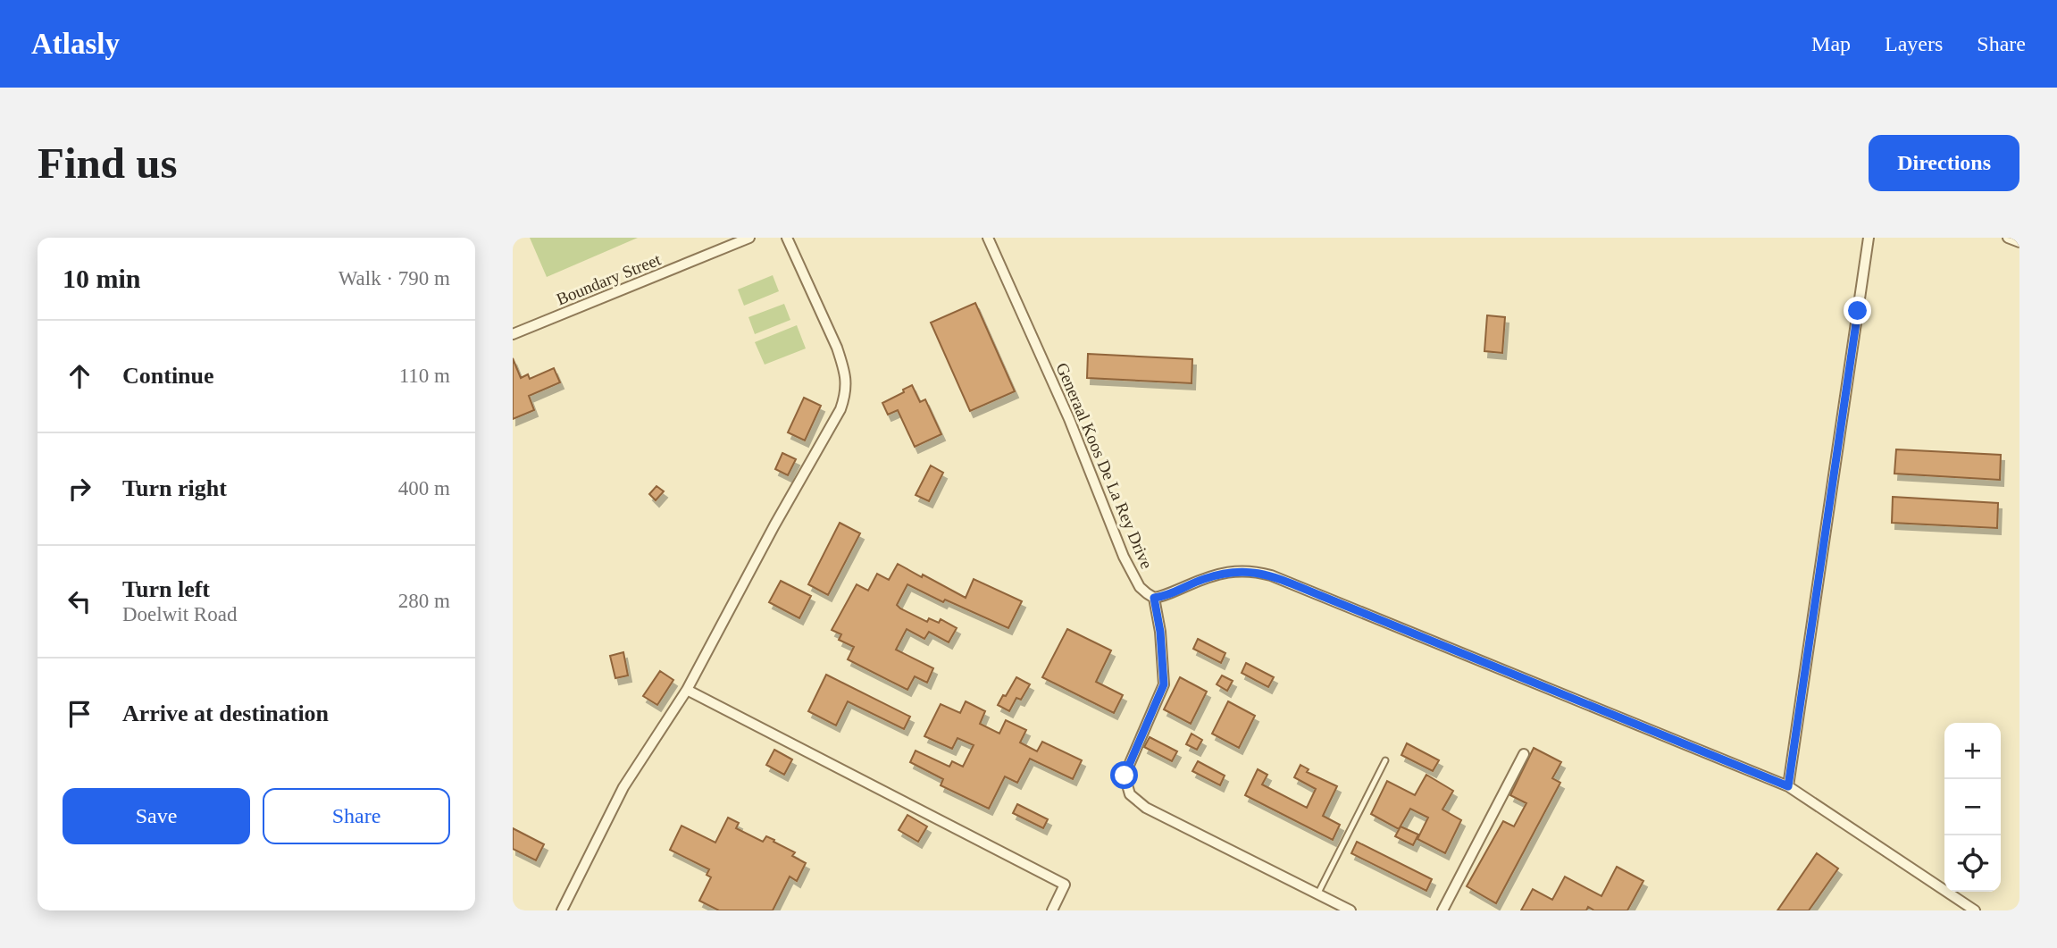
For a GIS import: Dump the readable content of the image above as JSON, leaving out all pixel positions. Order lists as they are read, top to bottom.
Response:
{
  "streets": {
    "street": ["Boundary Street", "Generaal Koos De La Rey Drive"]
  },
  "page": {
    "header": "Atlasly",
    "nav": ["Map", "Layers", "Share"],
    "buttons": [
      "Directions",
      ["Save", "Share"]
    ],
    "title": "Find us",
    "heading": ["10 min", "Walk · 790 m"],
    "list": [
      ["Continue", "110 m"],
      ["Turn right", "400 m"],
      ["Turn left", "Doelwit Road", "280 m"],
      "Arrive at destination"
    ],
    "map_buttons": ["+", "−"]
  }
}
